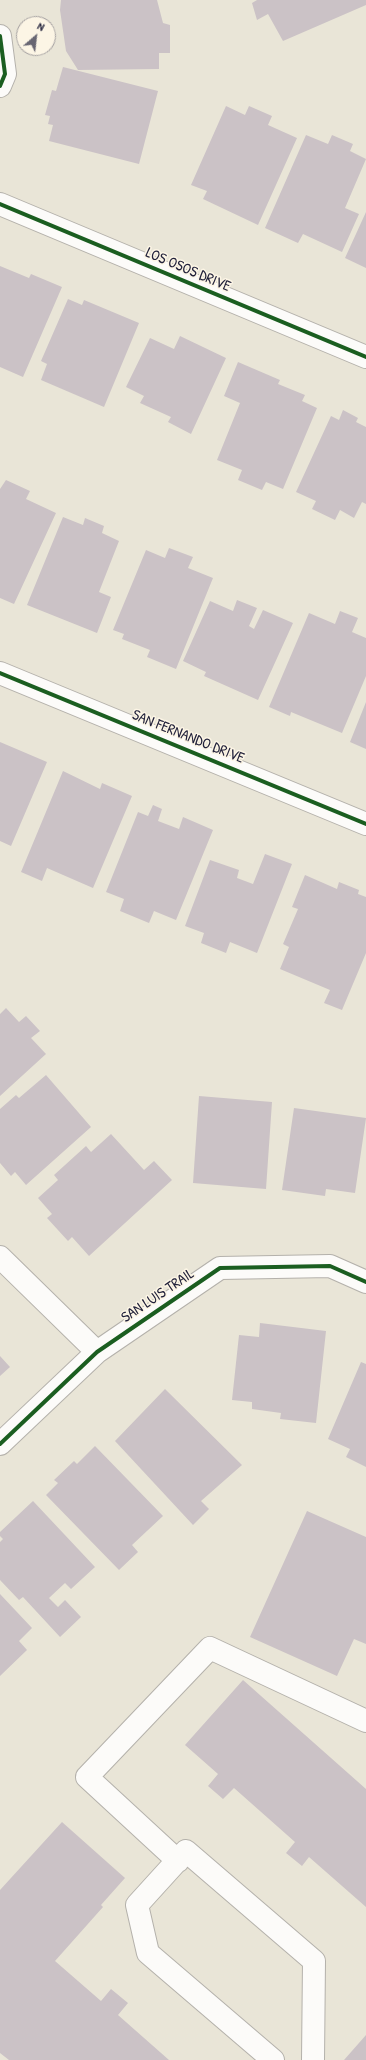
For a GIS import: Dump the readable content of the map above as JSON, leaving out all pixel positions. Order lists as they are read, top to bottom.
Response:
{
  "streets": {
    "street": ["LOS OSOS DRIVE", "SAN FERNANDO DRIVE", "SAN LUIS TRAIL"]
  },
  "north": "top right"
}
